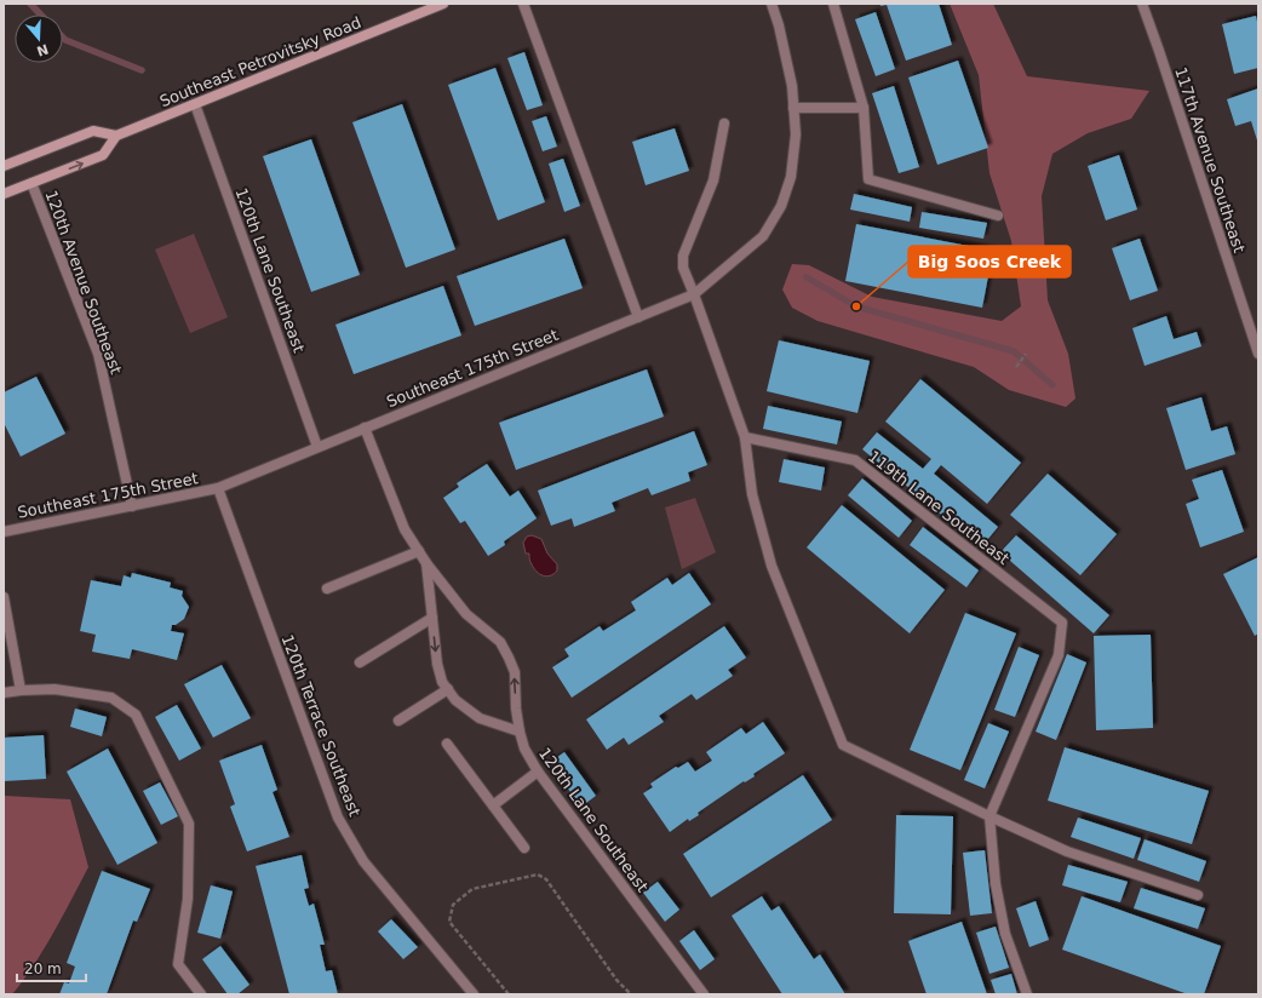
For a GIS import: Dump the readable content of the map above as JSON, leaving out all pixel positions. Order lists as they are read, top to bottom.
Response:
{
  "streets": {
    "main road": ["Southeast Petrovitsky Road"],
    "street": [
      "117th Avenue Southeast",
      "120th Lane Southeast",
      "120th Avenue Southeast",
      "Southeast 175th Street",
      "119th Lane Southeast",
      "120th Terrace Southeast"
    ]
  },
  "crossings": [
    ["Southeast Petrovitsky Road", "120th Lane Southeast"],
    ["120th Lane Southeast", "Southeast 175th Street"],
    ["120th Avenue Southeast", "Southeast 175th Street"],
    ["Southeast 175th Street", "120th Terrace Southeast"]
  ],
  "places": ["Big Soos Creek"],
  "scale_bar": "20 m",
  "north": "bottom"
}
